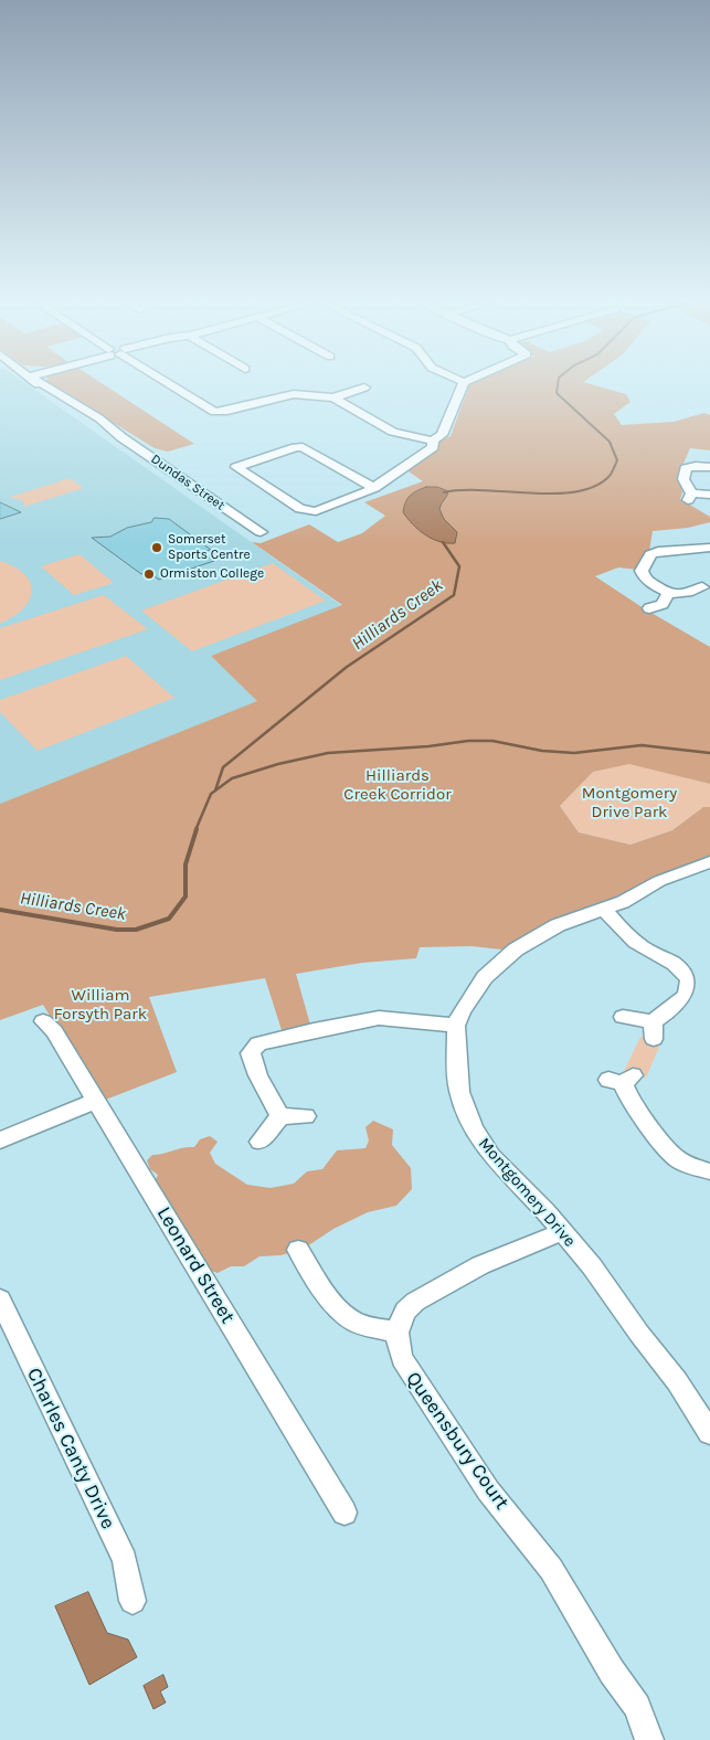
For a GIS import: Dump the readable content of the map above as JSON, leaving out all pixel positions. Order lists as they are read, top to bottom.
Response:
{
  "streets": {
    "street": [
      "Dundas Street",
      "Montgomery Drive",
      "Leonard Street",
      "Queensbury Court",
      "Charles Canty Drive"
    ]
  },
  "water": ["Hilliards Creek"],
  "parks": ["Hilliards Creek Corridor", "Montgomery Drive Park", "William Forsyth Park"],
  "places": ["Somerset Sports Centre", "Ormiston College"]
}
